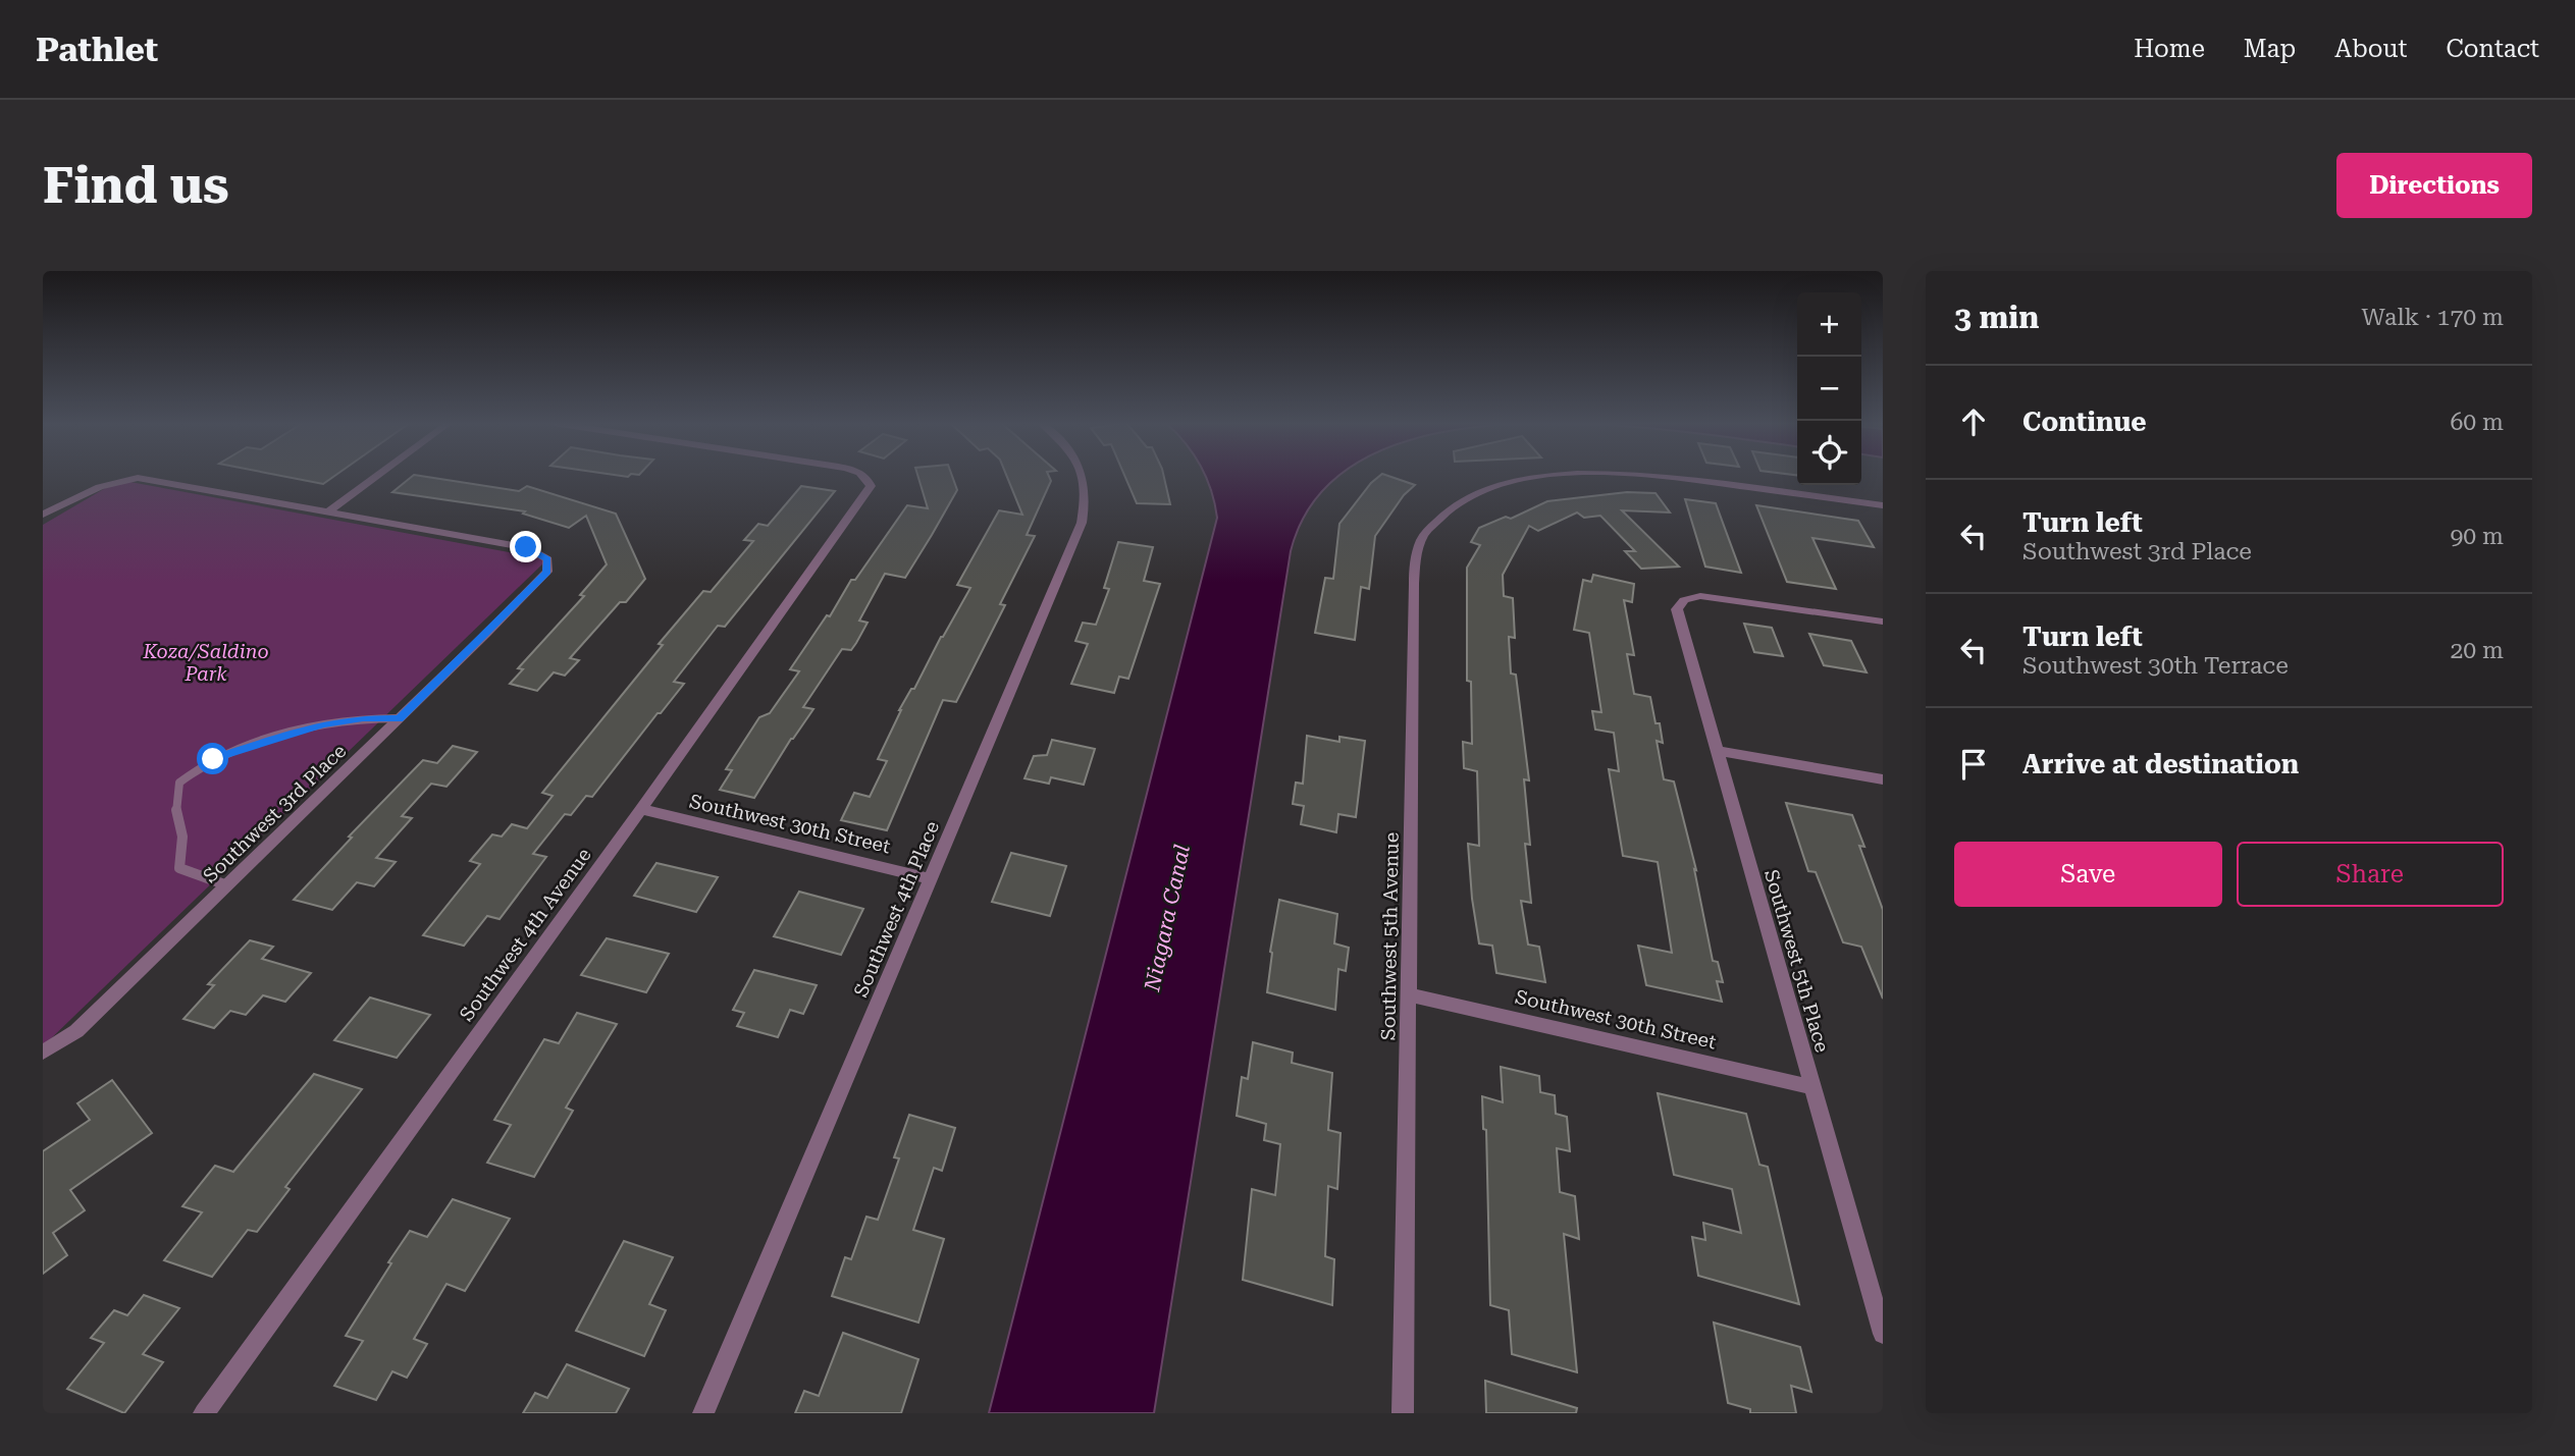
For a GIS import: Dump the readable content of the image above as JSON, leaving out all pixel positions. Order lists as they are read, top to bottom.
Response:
{
  "streets": {
    "street": [
      "Southwest 3rd Place",
      "Southwest 30th Street",
      "Southwest 4th Place",
      "Southwest 4th Avenue",
      "Southwest 5th Avenue",
      "Southwest 5th Place"
    ]
  },
  "crossings": [
    ["Southwest 30th Street", "Southwest 4th Place"],
    ["Southwest 30th Street", "Southwest 4th Avenue"],
    ["Southwest 30th Street", "Southwest 5th Avenue"],
    ["Southwest 30th Street", "Southwest 5th Place"]
  ],
  "water": ["Niagara Canal"],
  "parks": ["Koza/Saldino Park"],
  "page": {
    "header": "Pathlet",
    "nav": [
      "Home",
      "Map",
      "About",
      "Contact"
    ],
    "buttons": [
      "Directions",
      ["Save", "Share"]
    ],
    "title": "Find us",
    "heading": ["3 min", "Walk · 170 m"],
    "map_buttons": ["+", "−"],
    "list": [
      ["Continue", "60 m"],
      ["Turn left", "Southwest 3rd Place", "90 m"],
      ["Turn left", "Southwest 30th Terrace", "20 m"],
      "Arrive at destination"
    ]
  }
}
